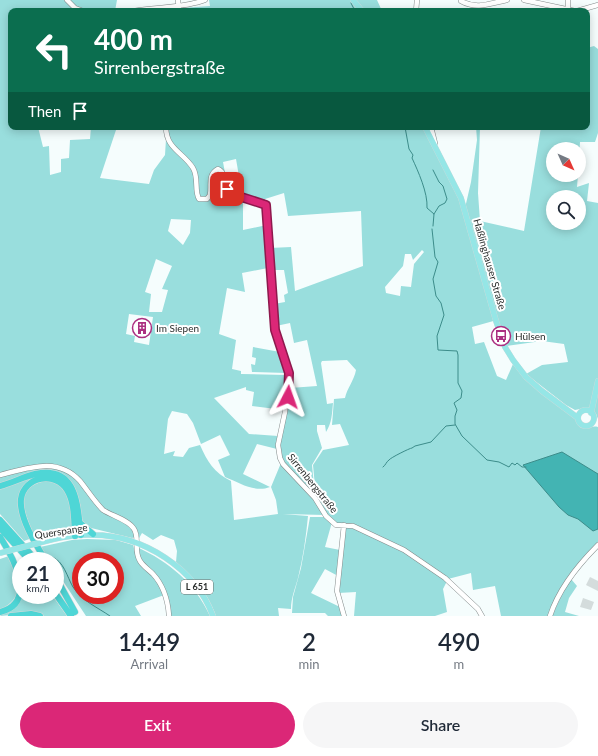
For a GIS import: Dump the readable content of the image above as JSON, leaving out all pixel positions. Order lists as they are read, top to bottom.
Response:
{
  "streets": {
    "main road": ["Haßlinghauser Straße", "Querspange", "L 651"],
    "street": ["Sirrenbergstraße"]
  },
  "places": {
    "building": ["Im Siepen"],
    "bus stop": ["Hülsen"]
  },
  "north": "bottom right",
  "page": {
    "turn": ["400 m", "Sirrenbergstraße"],
    "then": "Then",
    "speed": "21 km/h",
    "limit": "30",
    "eta": [
      "14:49",
      "Arrival",
      "2",
      "min",
      "490",
      "m"
    ],
    "buttons": ["Exit", "Share"]
  }
}
